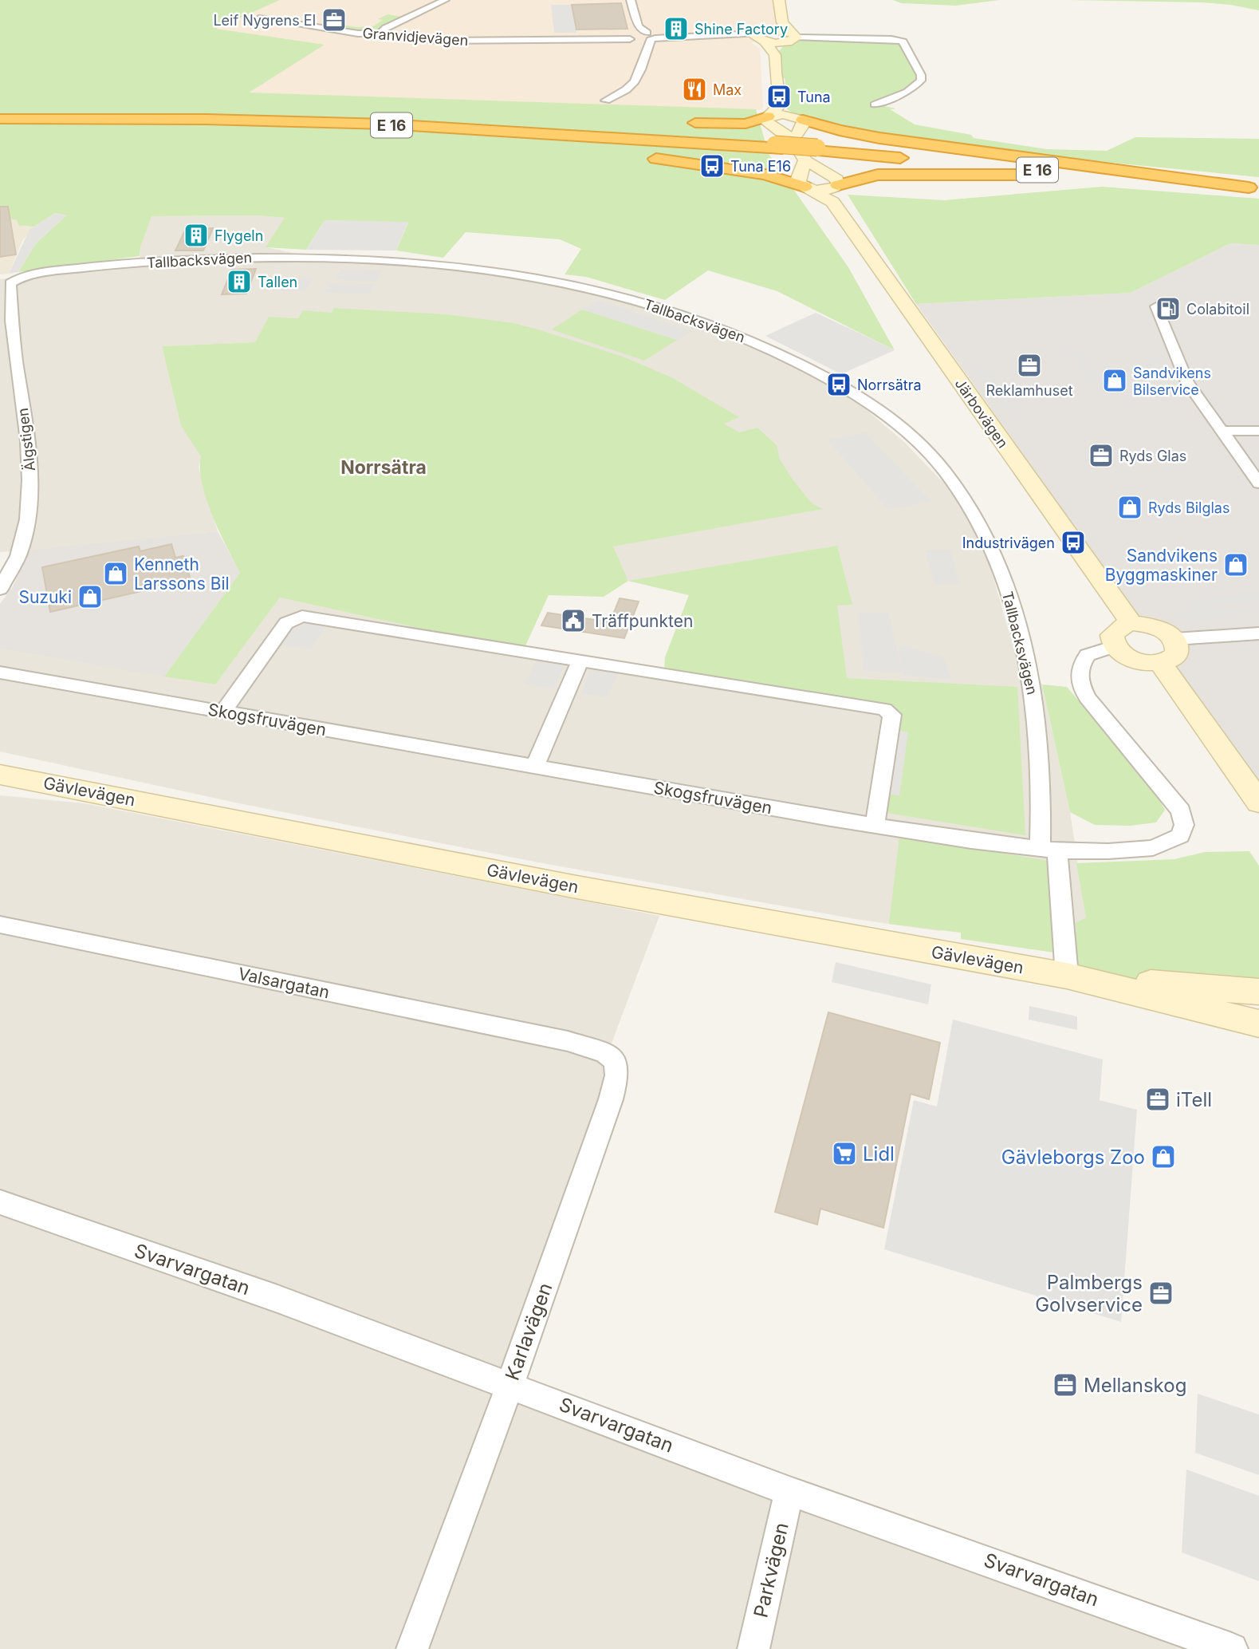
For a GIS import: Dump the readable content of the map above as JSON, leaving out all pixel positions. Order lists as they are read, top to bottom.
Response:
{
  "streets": {
    "highway": ["E 16"],
    "main road": ["Järbovägen", "Gävlevägen"],
    "street": [
      "Granvidjevägen",
      "Tallbacksvägen",
      "Älgstigen",
      "Skogsfruvägen",
      "Valsargatan",
      "Svarvargatan",
      "Karlavägen",
      "Parkvägen"
    ]
  },
  "crossings": [
    ["E 16", "Järbovägen"],
    ["Tallbacksvägen", "Älgstigen"],
    ["Tallbacksvägen", "Skogsfruvägen"],
    ["Tallbacksvägen", "Gävlevägen"],
    ["Valsargatan", "Karlavägen"],
    ["Svarvargatan", "Karlavägen"],
    ["Svarvargatan", "Parkvägen"]
  ],
  "districts": ["Norrsätra"],
  "places": {
    "office": [
      "Leif Nygrens El",
      "Reklamhuset",
      "Ryds Glas",
      "iTell",
      "Palmbergs Golvservice",
      "Mellanskog"
    ],
    "building": ["Shine Factory", "Flygeln", "Tallen"],
    "restaurant": ["Max"],
    "bus stop": [
      "Tuna",
      "Tuna E16",
      "Norrsätra",
      "Industrivägen"
    ],
    "fuel station": ["Colabitoil"],
    "shop": [
      "Sandvikens Bilservice",
      "Ryds Bilglas",
      "Sandvikens Byggmaskiner",
      "Kenneth Larssons Bil",
      "Suzuki",
      "Gävleborgs Zoo"
    ],
    "public building": ["Träffpunkten"],
    "supermarket": ["Lidl"]
  }
}
